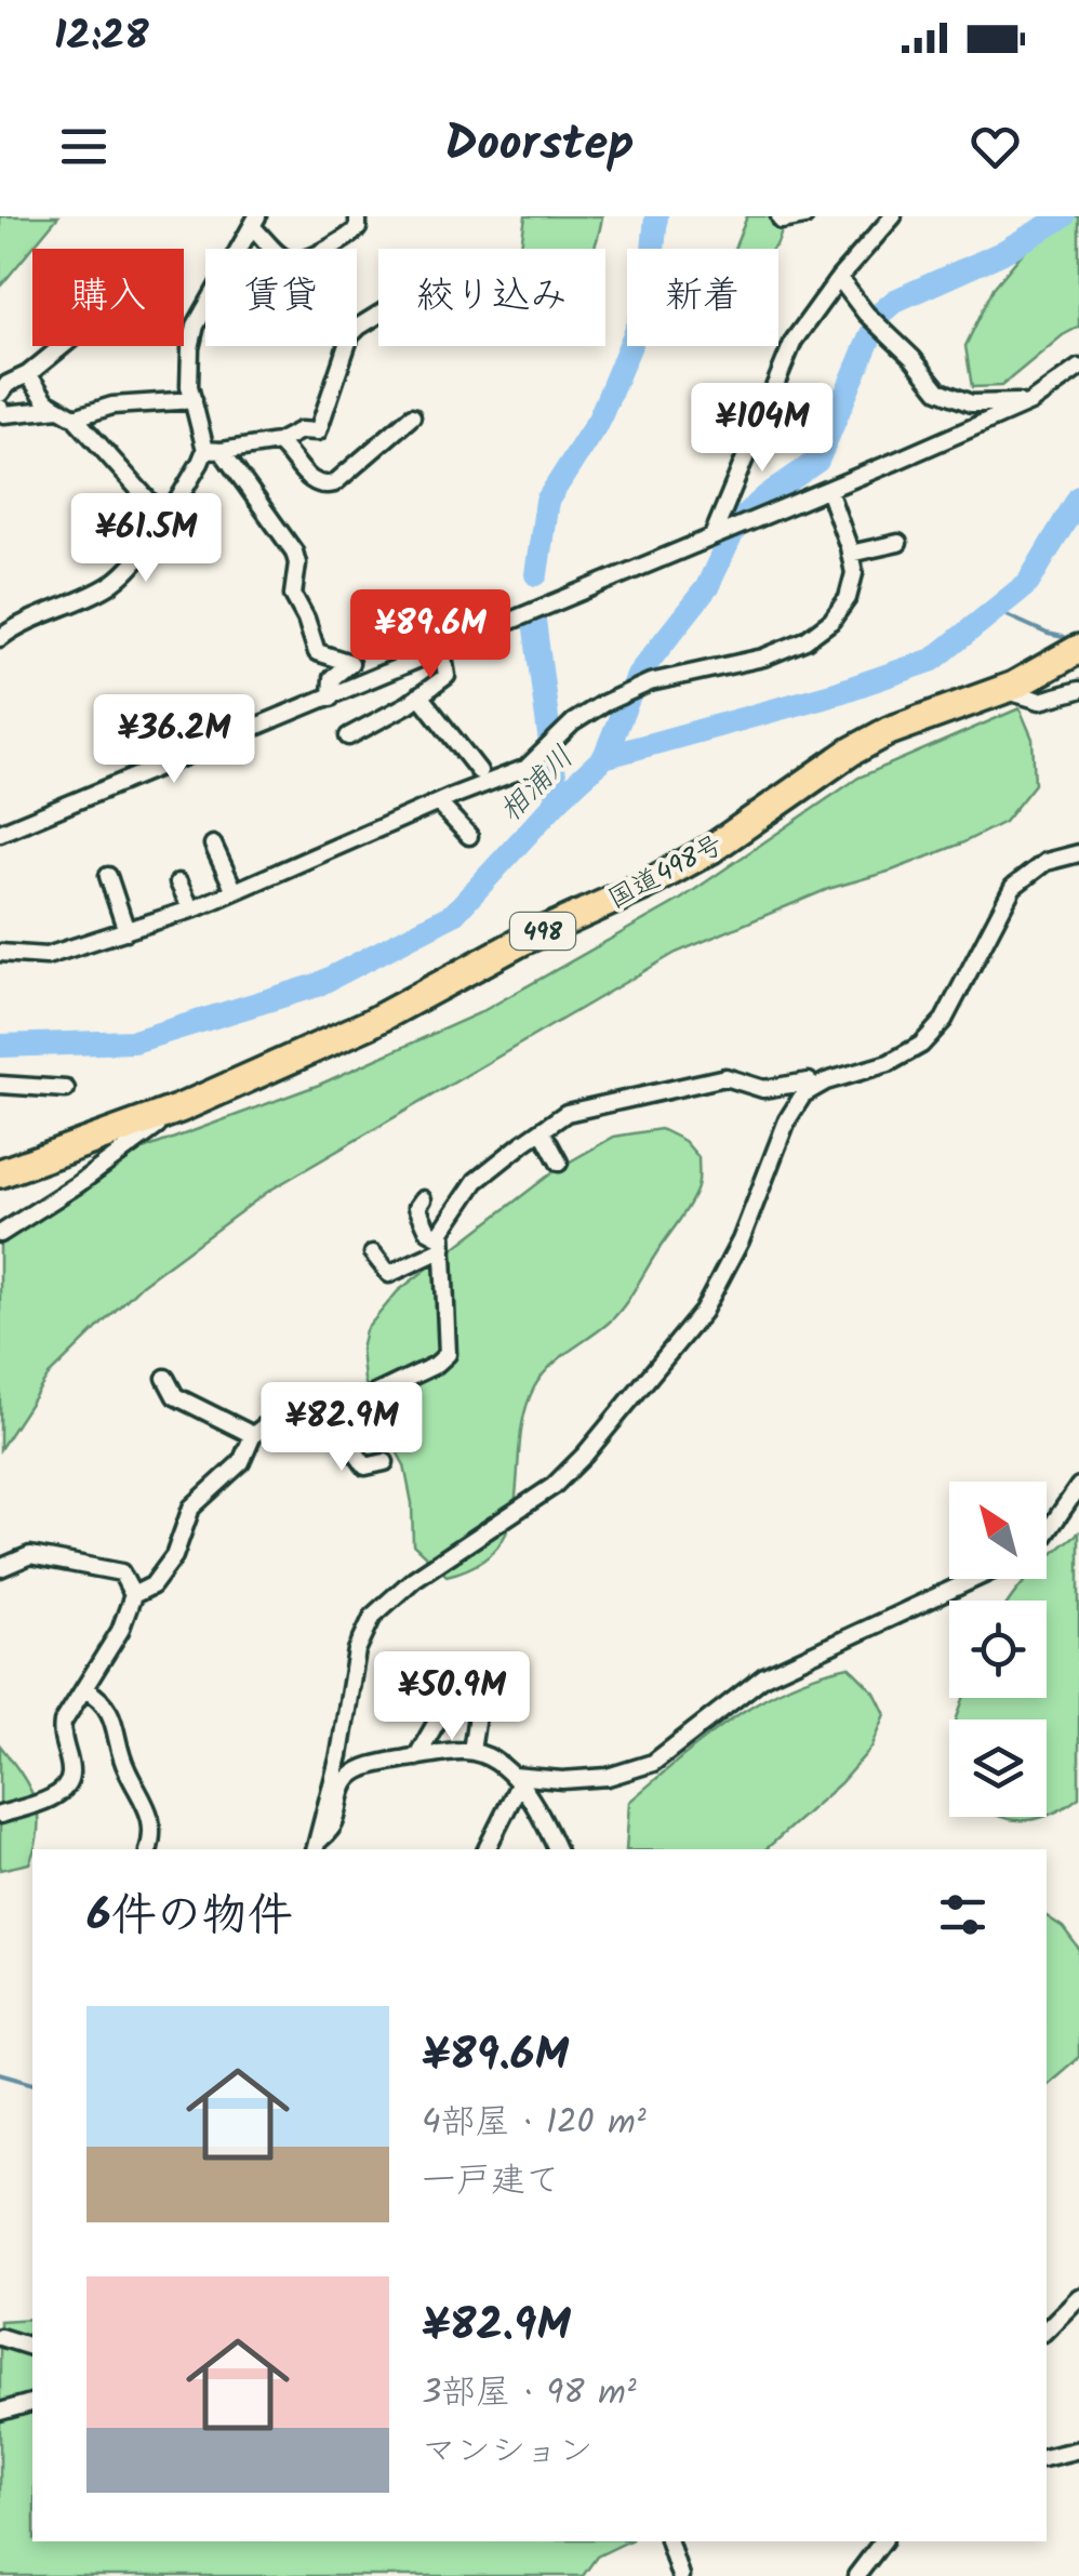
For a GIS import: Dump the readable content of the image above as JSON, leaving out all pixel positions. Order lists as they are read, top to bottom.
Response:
{
  "streets": {
    "highway": ["国道498号", "498"]
  },
  "water": ["相浦川"],
  "north": "top left",
  "page": {
    "status": "12:28",
    "header": "Doorstep",
    "chip": [
      "購入",
      "賃貸",
      "絞り込み",
      "新着"
    ],
    "price": [
      "¥104M",
      "¥61.5M",
      "¥89.6M",
      "¥36.2M",
      "¥82.9M",
      "¥50.9M"
    ],
    "heading": "6件の物件",
    "list": [
      {
        "name": "¥89.6M",
        "note": "4部屋 · 120 m² · 一戸建て"
      },
      {
        "name": "¥82.9M",
        "note": "3部屋 · 98 m² · マンション"
      }
    ]
  }
}
